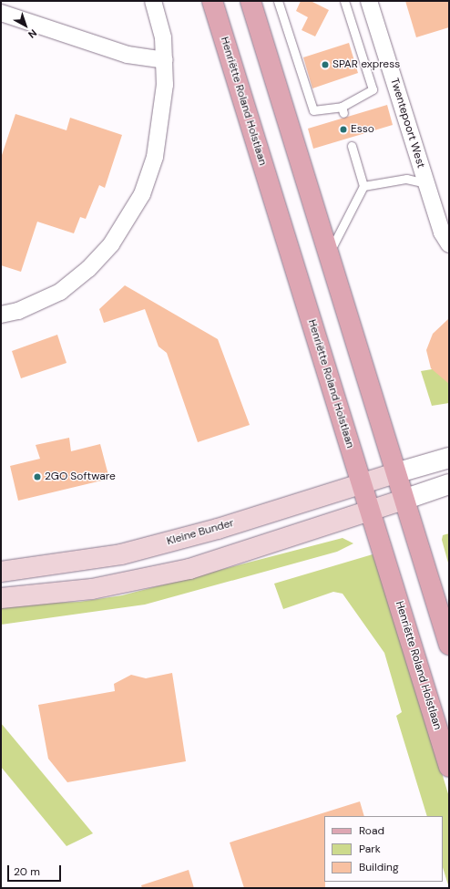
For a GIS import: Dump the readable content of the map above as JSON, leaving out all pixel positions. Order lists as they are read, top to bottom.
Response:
{
  "streets": {
    "main road": ["Henriëtte Roland Holstlaan", "Kleine Bunder"],
    "street": ["Twentepoort West"]
  },
  "crossings": [
    ["Henriëtte Roland Holstlaan", "Kleine Bunder"]
  ],
  "places": ["SPAR express", "Esso", "2GO Software"],
  "legend": ["Road", "Park", "Building"],
  "scale_bar": "20 m",
  "north": "bottom right"
}
